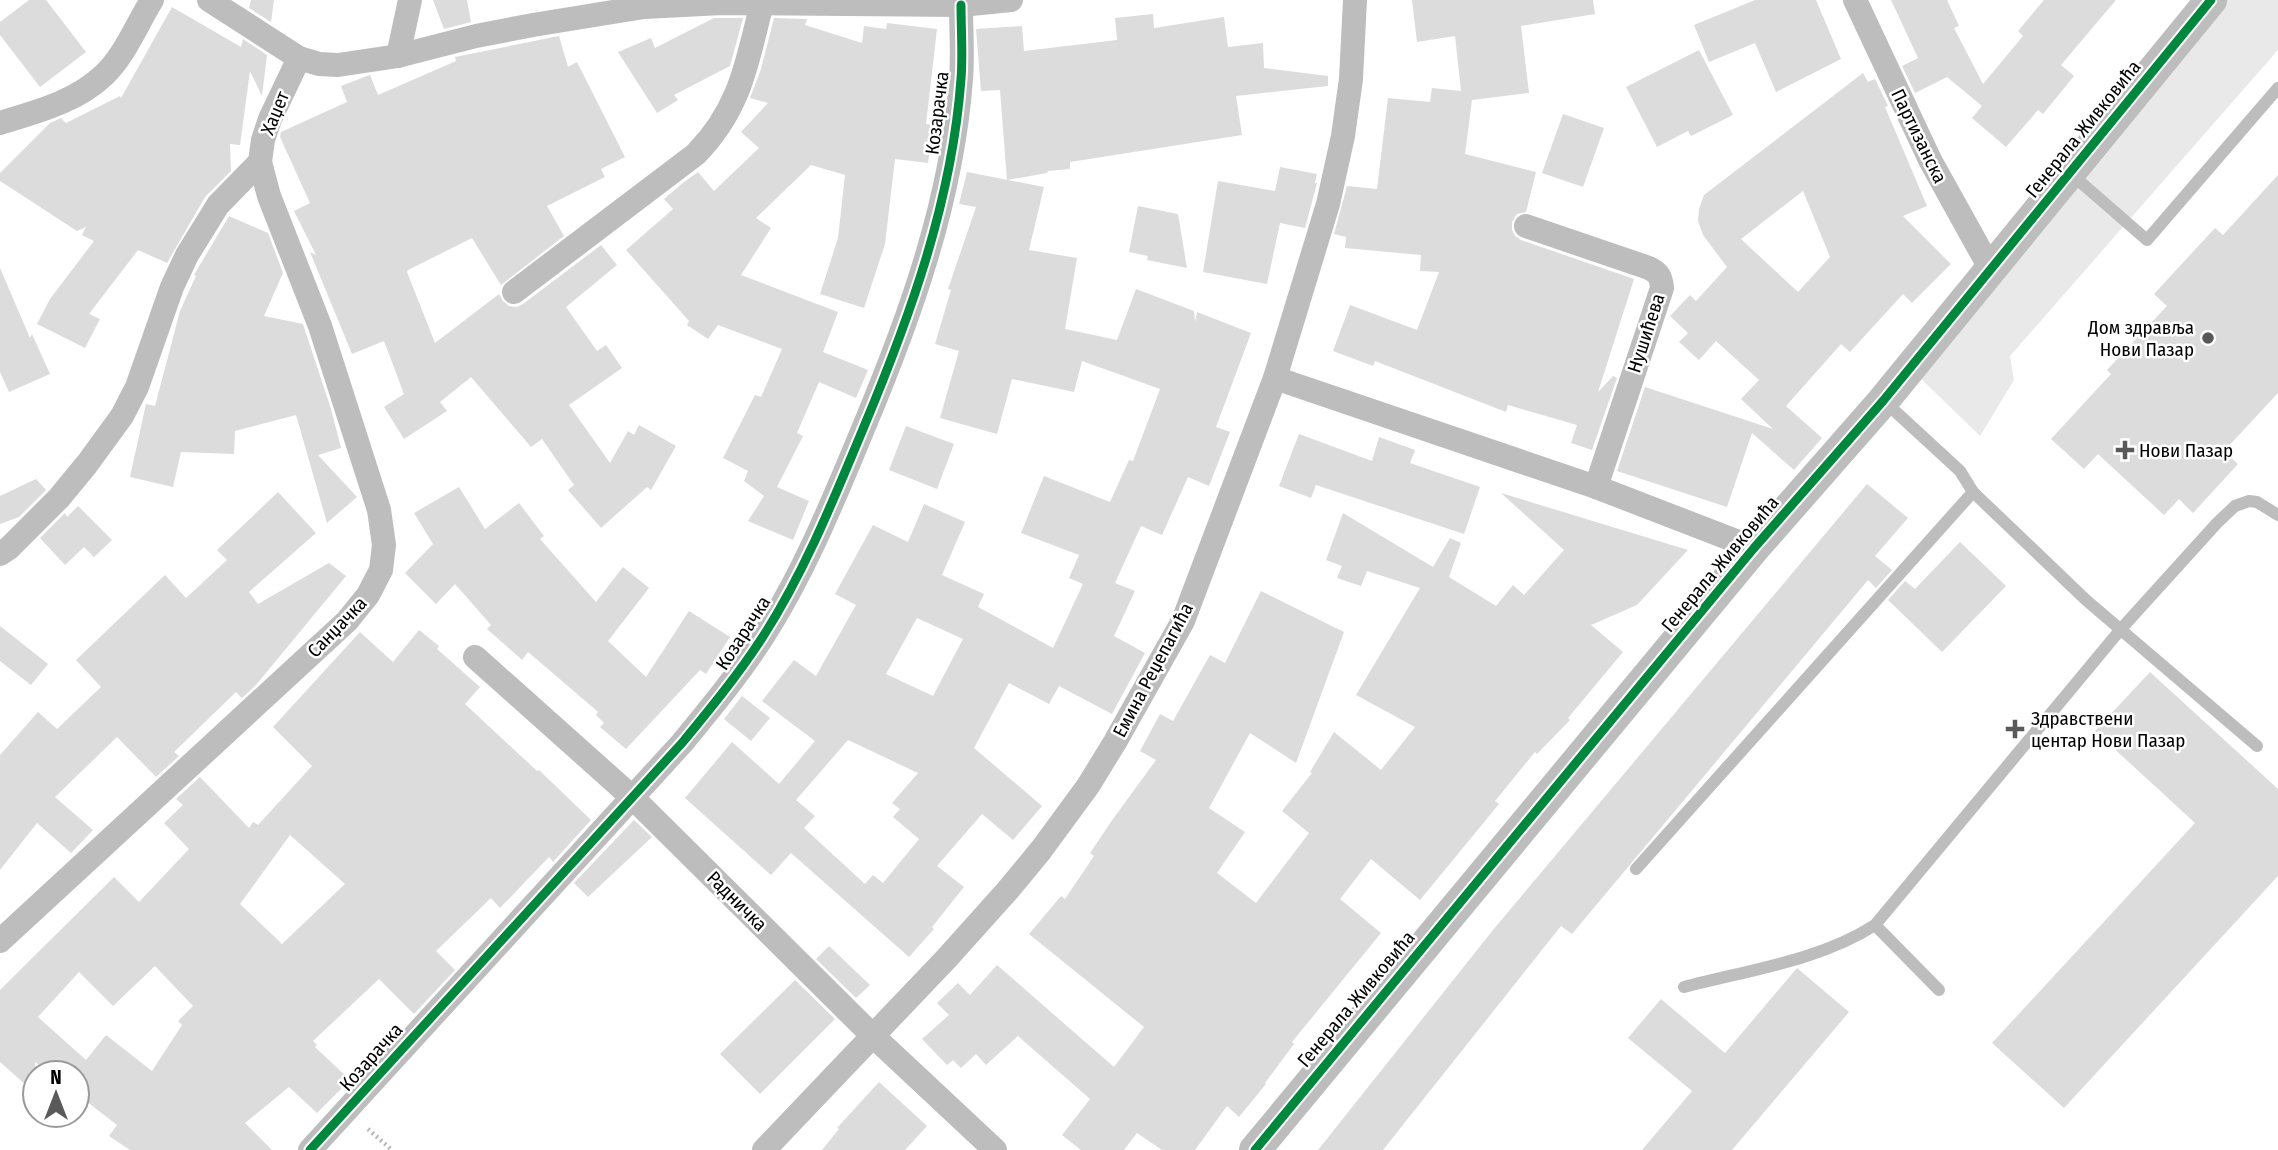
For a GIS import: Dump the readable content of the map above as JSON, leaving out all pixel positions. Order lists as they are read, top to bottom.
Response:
{
  "streets": {
    "street": [
      "Хаџет",
      "Козарачка",
      "Генерала Живковића",
      "Партизанска",
      "Нушићева",
      "Санџачка",
      "Емина Реџепагића",
      "Радничка"
    ]
  },
  "crossings": [
    ["Хаџет", "Санџачка"],
    ["Козарачка", "Радничка"],
    ["Генерала Живковића", "Партизанска"],
    ["Емина Реџепагића", "Радничка"]
  ],
  "places": {
    "other": ["Дом здравља Нови Пазар"],
    "health": ["Нови Пазар", "Здравствени центар Нови Пазар"]
  },
  "north": "top"
}
